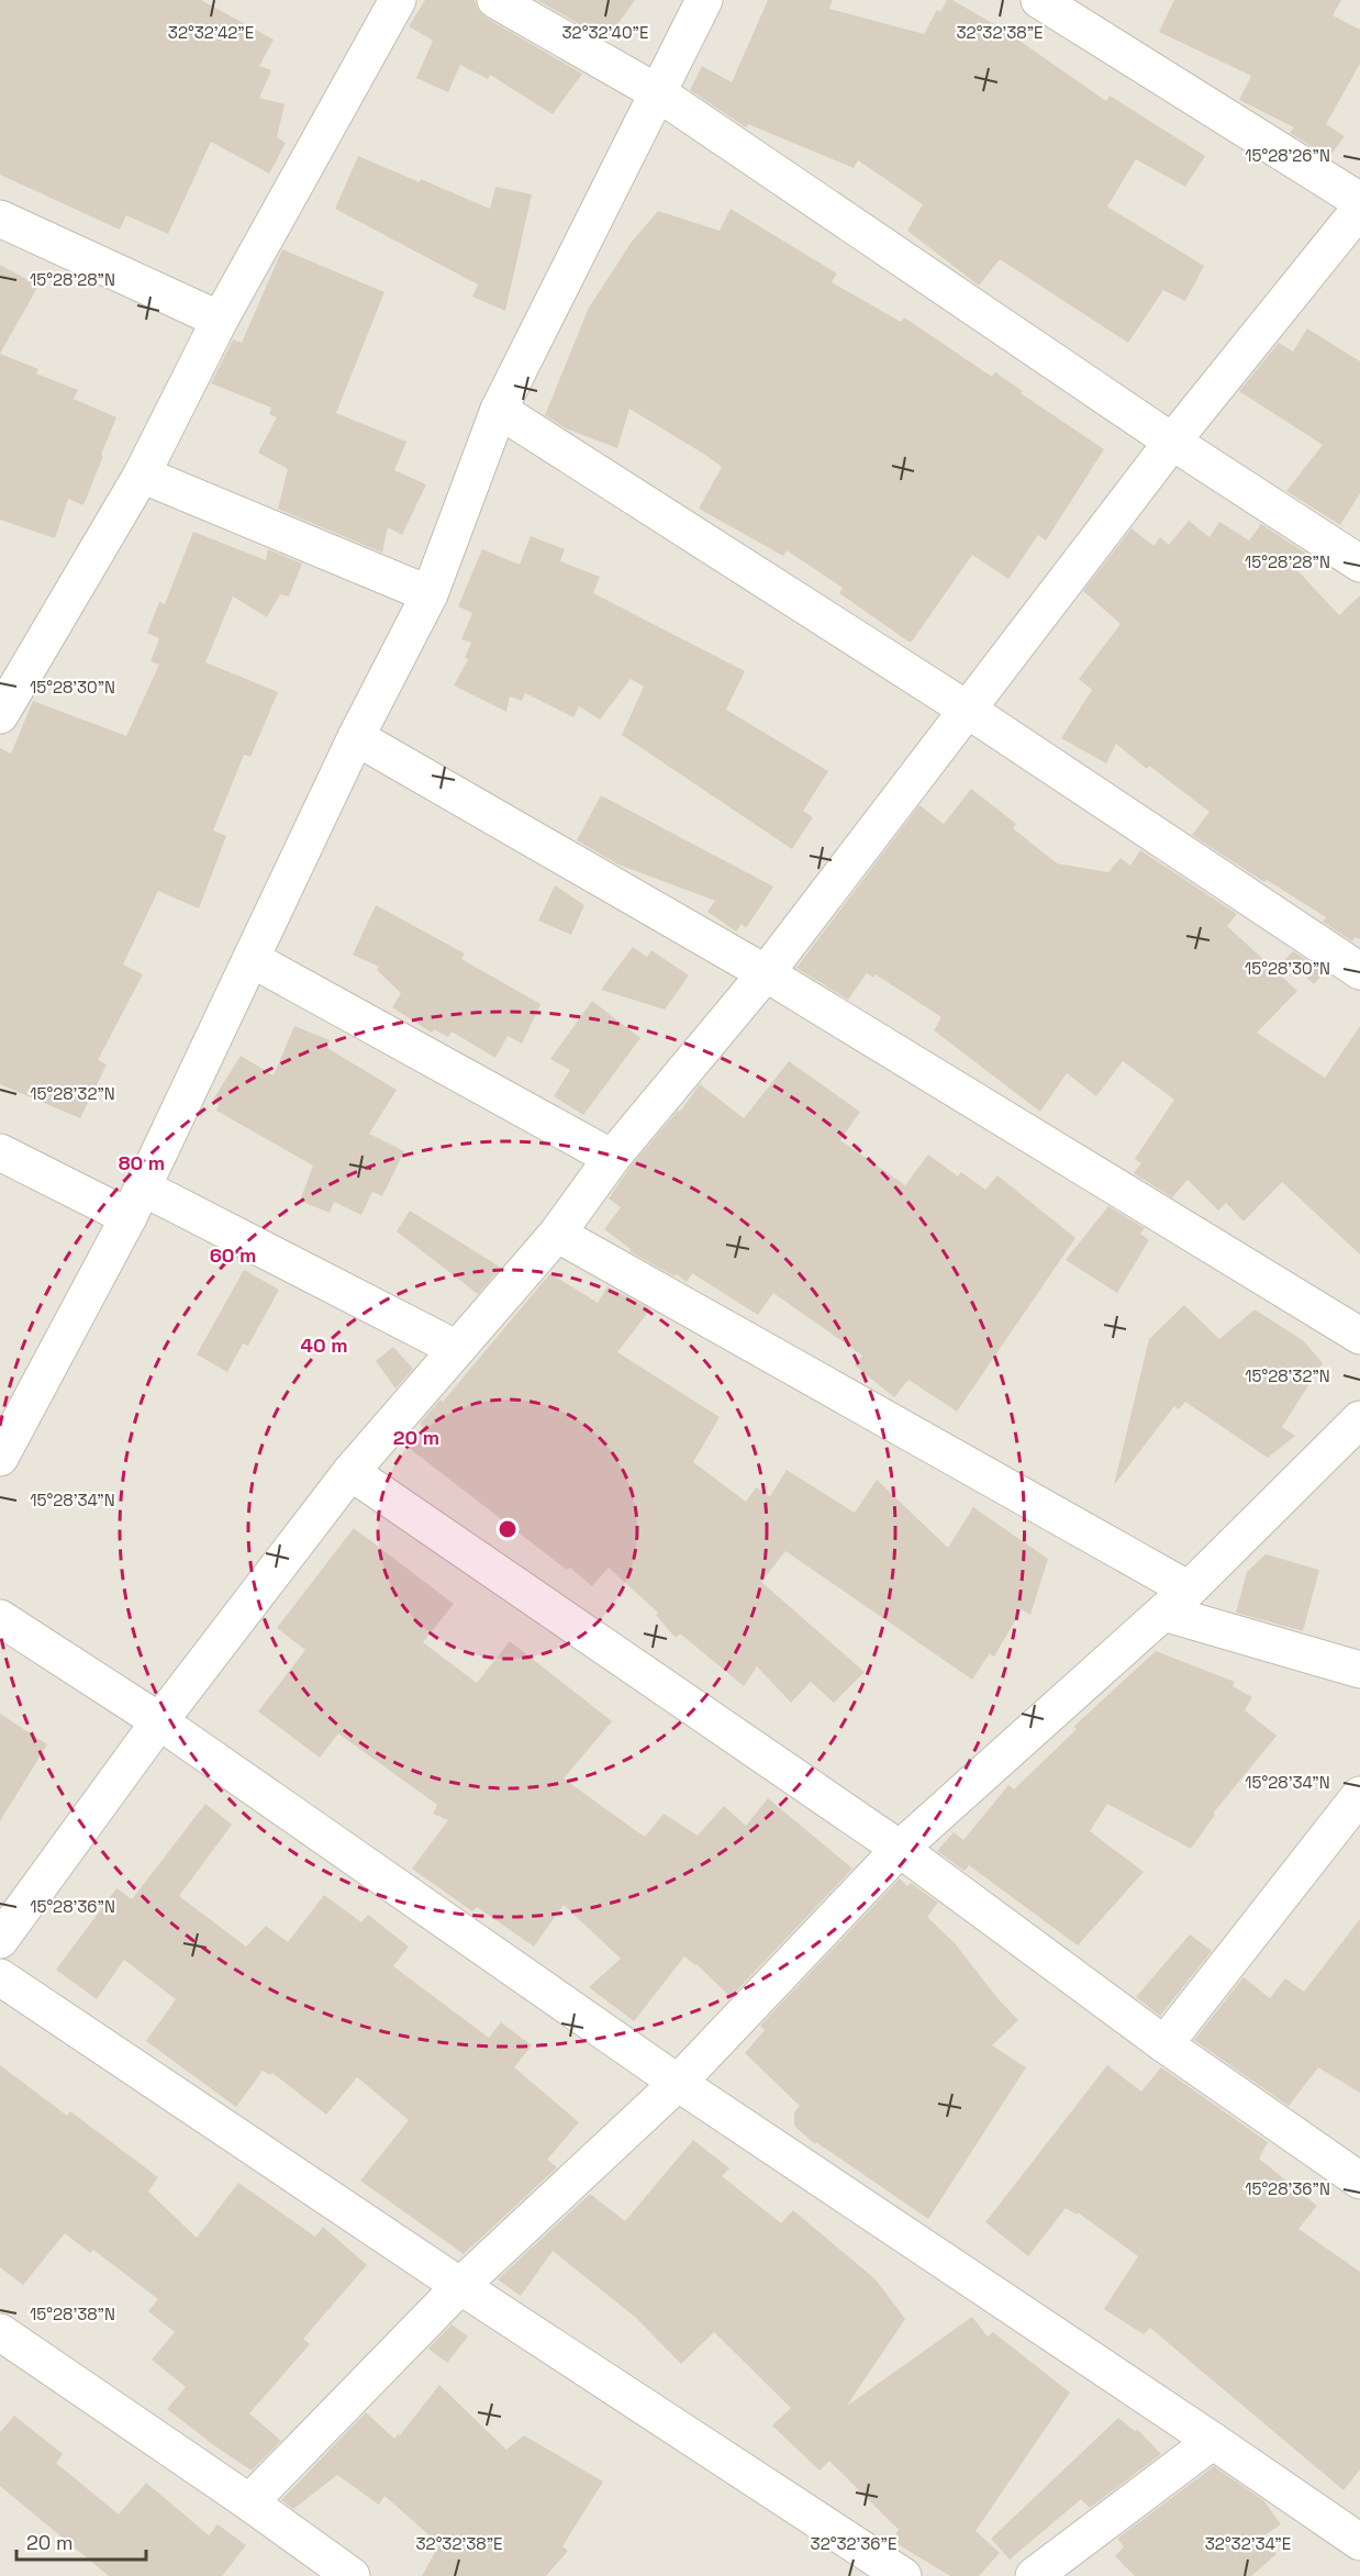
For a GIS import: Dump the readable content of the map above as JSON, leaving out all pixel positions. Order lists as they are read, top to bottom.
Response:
{
  "scale_bar": "20 m",
  "coordinates": [
    "32°32'42\"E",
    "32°32'40\"E",
    "32°32'38\"E",
    "15°28'26\"N",
    "15°28'28\"N",
    "15°28'30\"N",
    "15°28'32\"N",
    "15°28'34\"N",
    "15°28'36\"N",
    "15°28'38\"N",
    "32°32'36\"E",
    "32°32'34\"E"
  ],
  "rings": [
    "80 m",
    "60 m",
    "40 m",
    "20 m"
  ]
}
